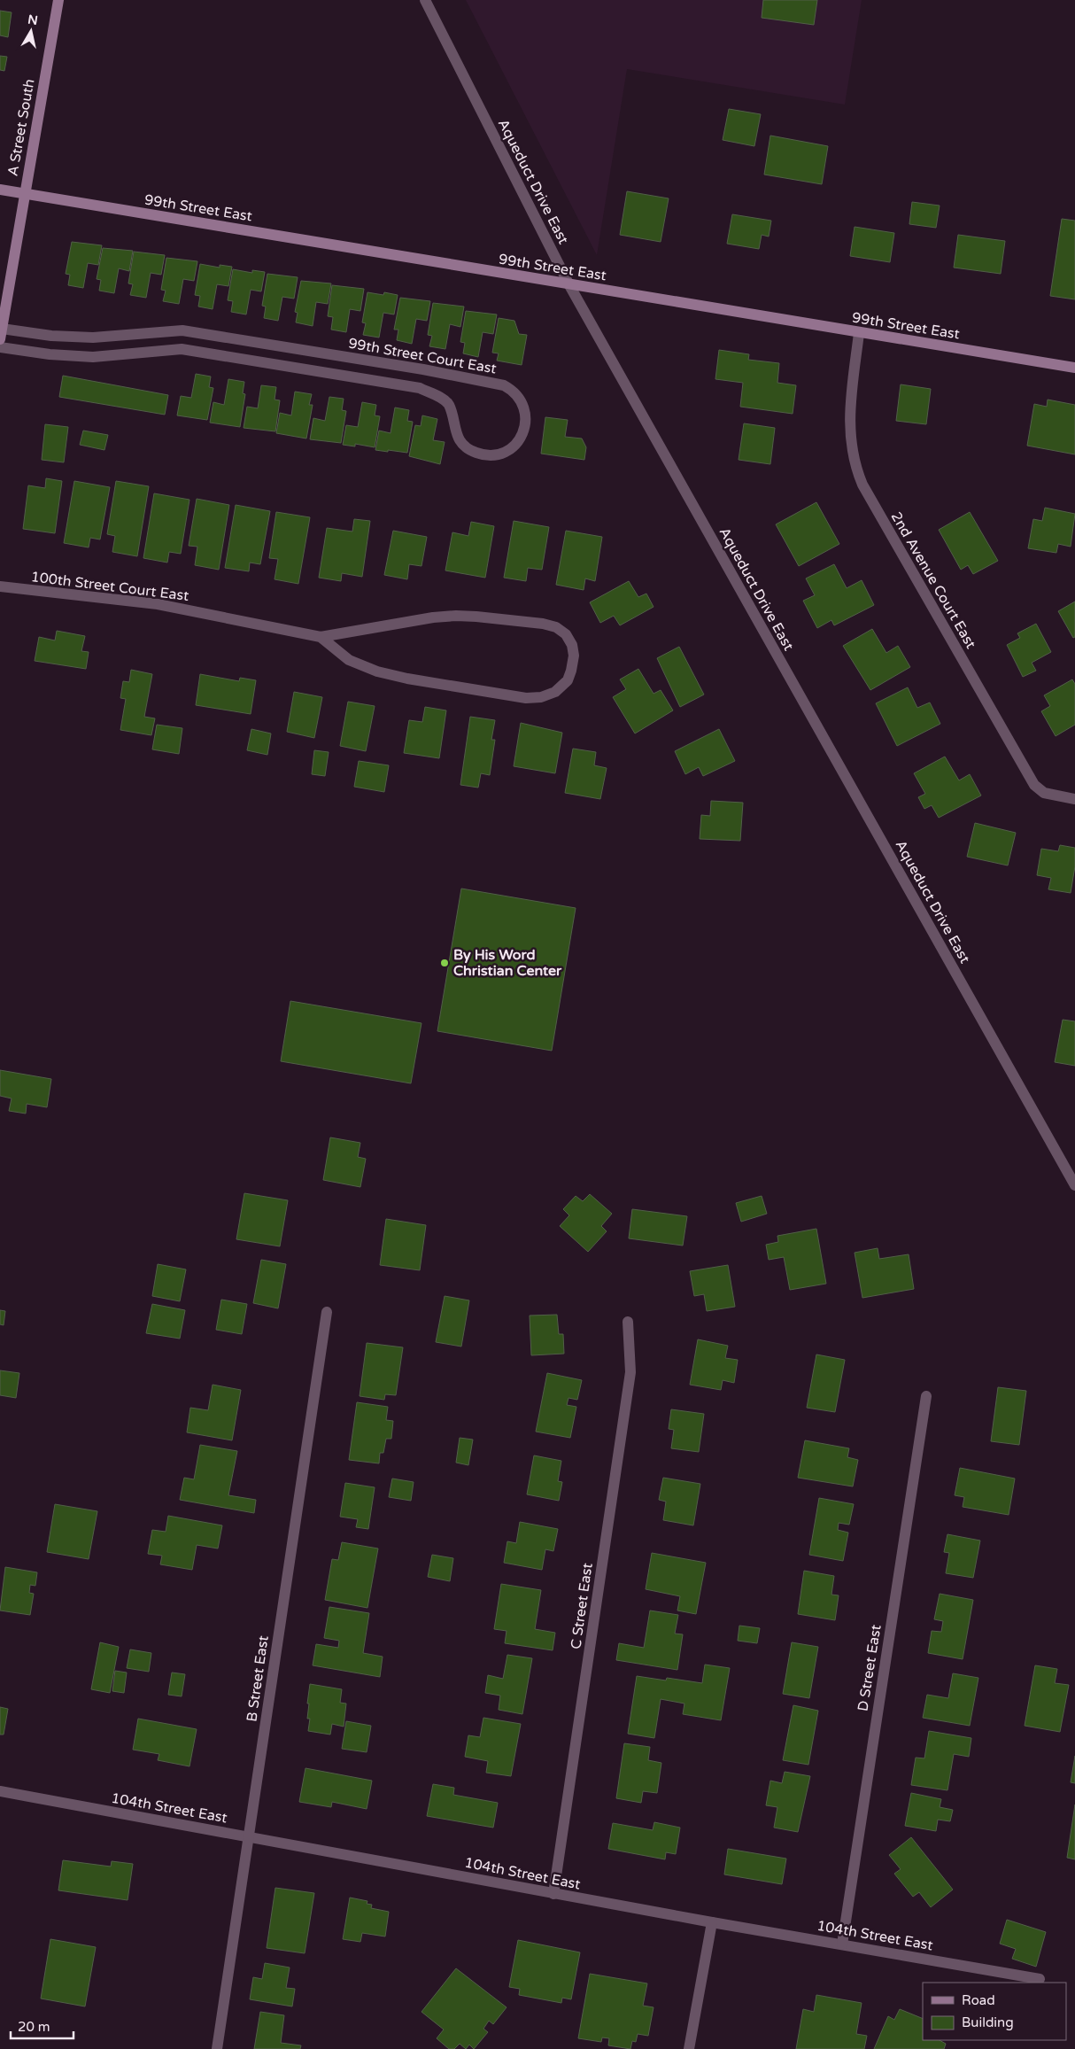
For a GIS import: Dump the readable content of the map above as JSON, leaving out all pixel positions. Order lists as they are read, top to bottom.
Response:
{
  "streets": {
    "street": [
      "A Street South",
      "Aqueduct Drive East",
      "99th Street East",
      "99th Street Court East",
      "2nd Avenue Court East",
      "100th Street Court East",
      "C Street East",
      "D Street East",
      "B Street East",
      "104th Street East"
    ]
  },
  "crossings": [
    ["A Street South", "99th Street East"],
    ["A Street South", "99th Street Court East"],
    ["Aqueduct Drive East", "99th Street East"],
    ["99th Street East", "2nd Avenue Court East"],
    ["C Street East", "104th Street East"],
    ["D Street East", "104th Street East"],
    ["B Street East", "104th Street East"]
  ],
  "places": ["By His Word Christian Center"],
  "legend": ["Road", "Building"],
  "scale_bar": "20 m",
  "north": "top"
}
